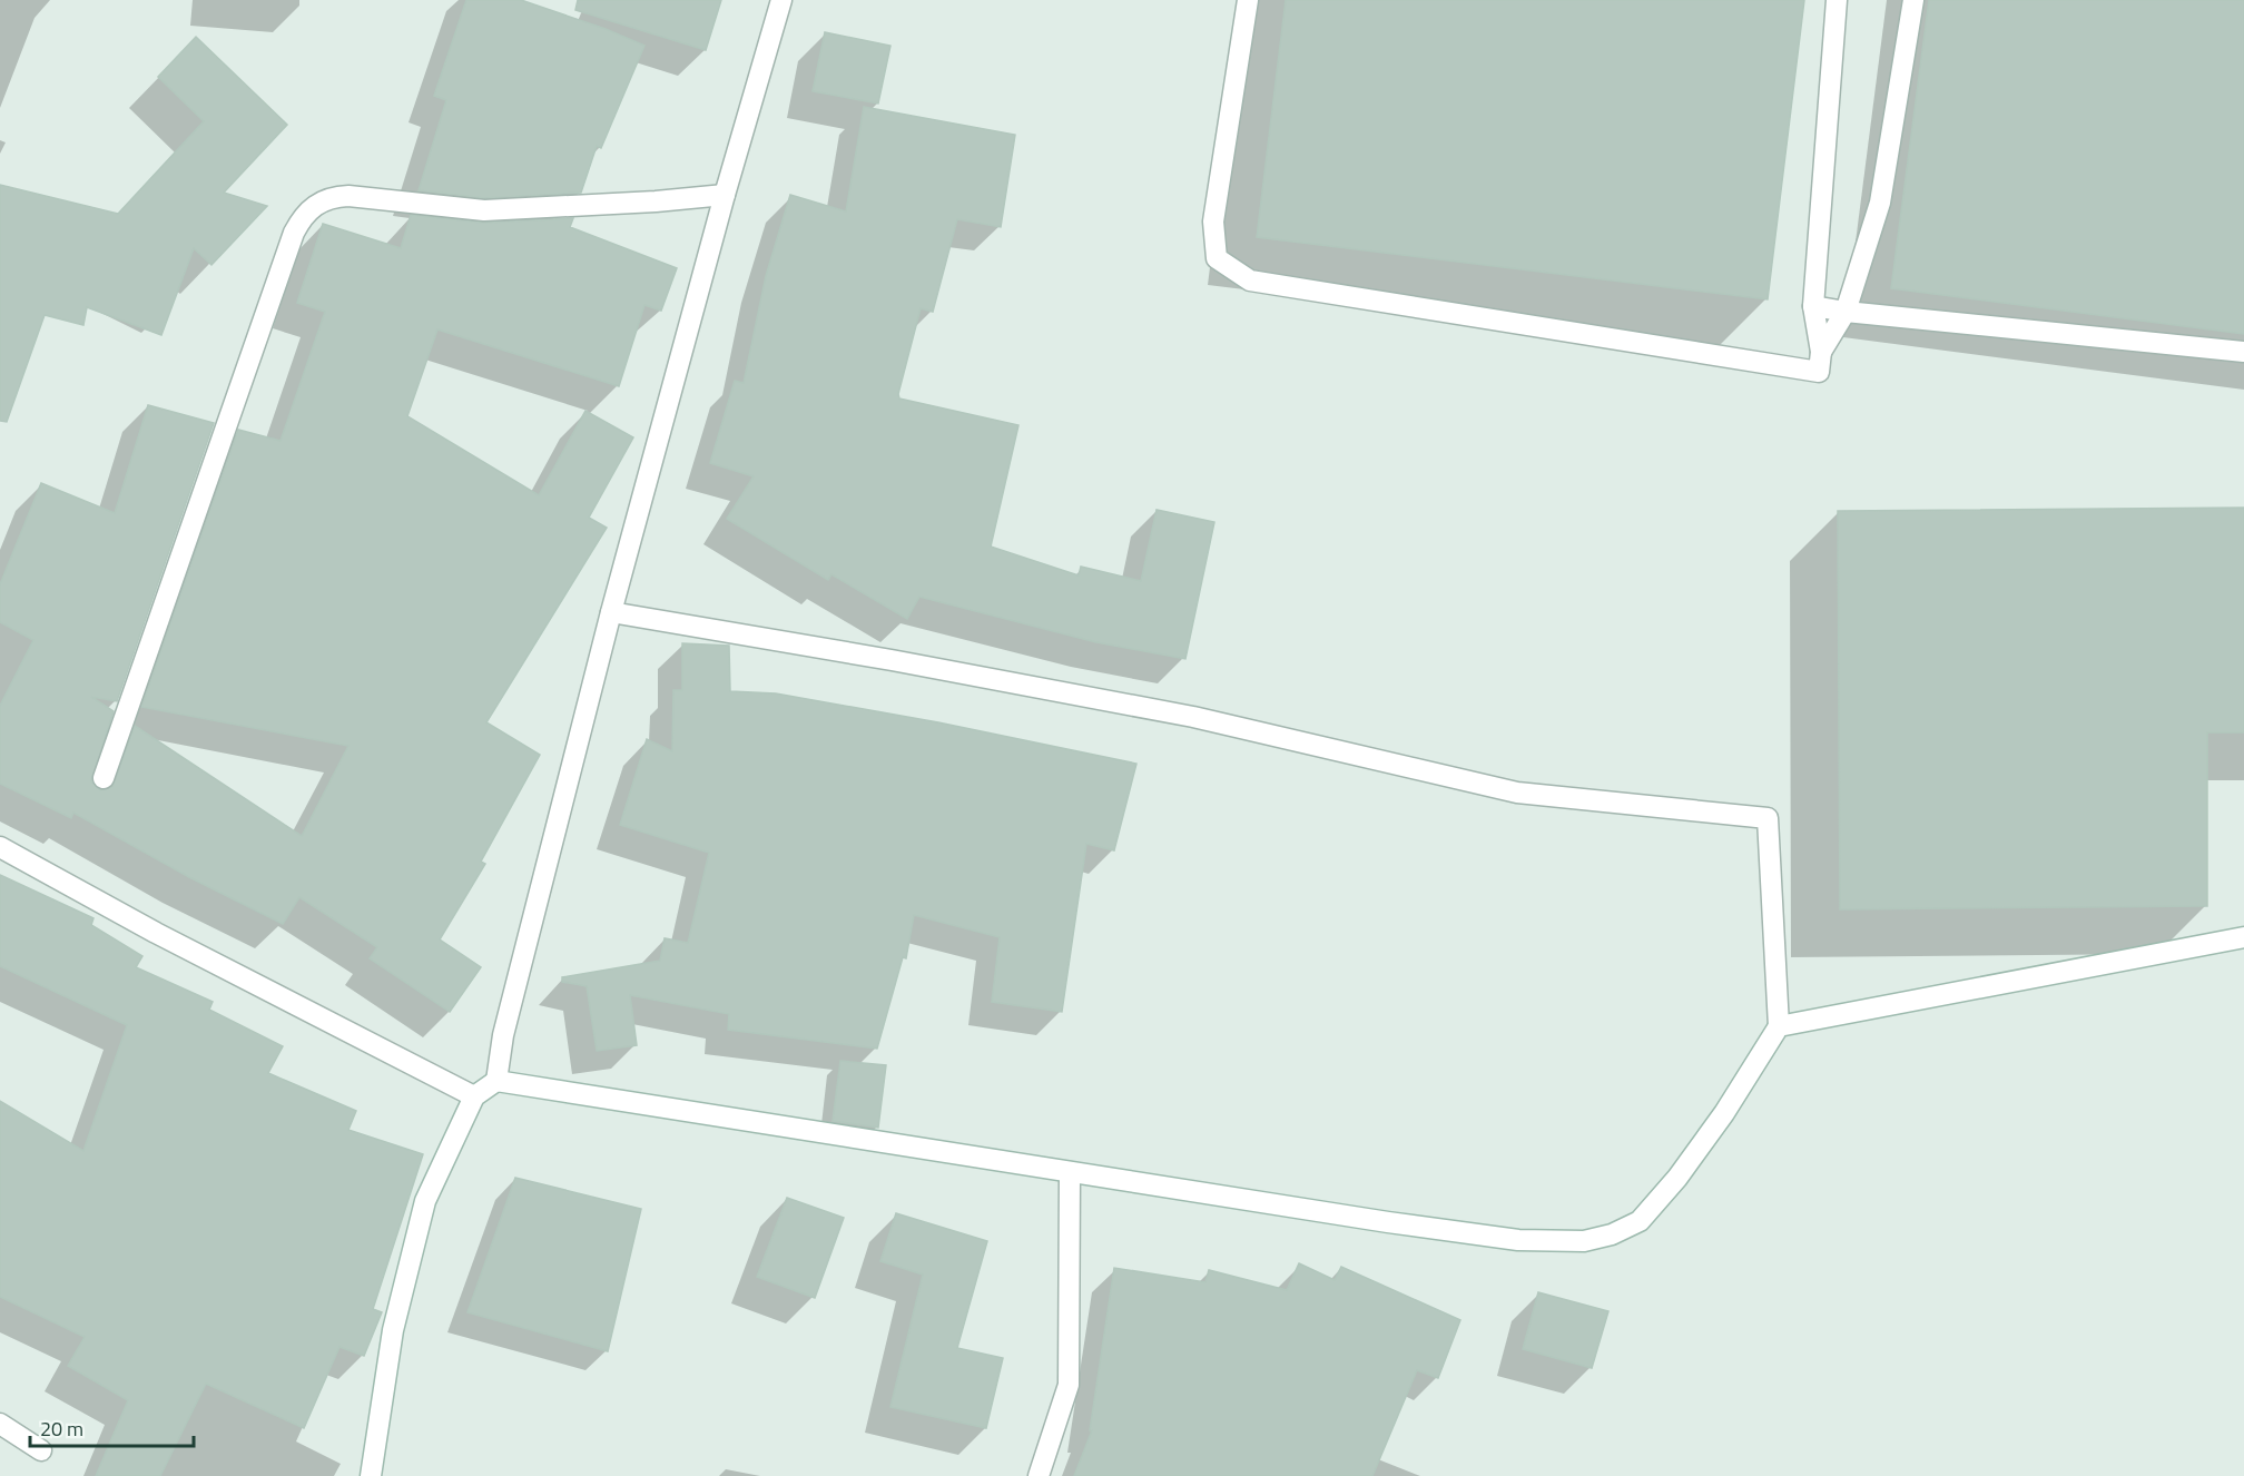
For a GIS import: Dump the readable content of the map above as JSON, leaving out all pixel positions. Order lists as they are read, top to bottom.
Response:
{
  "scale_bar": "20 m"
}
